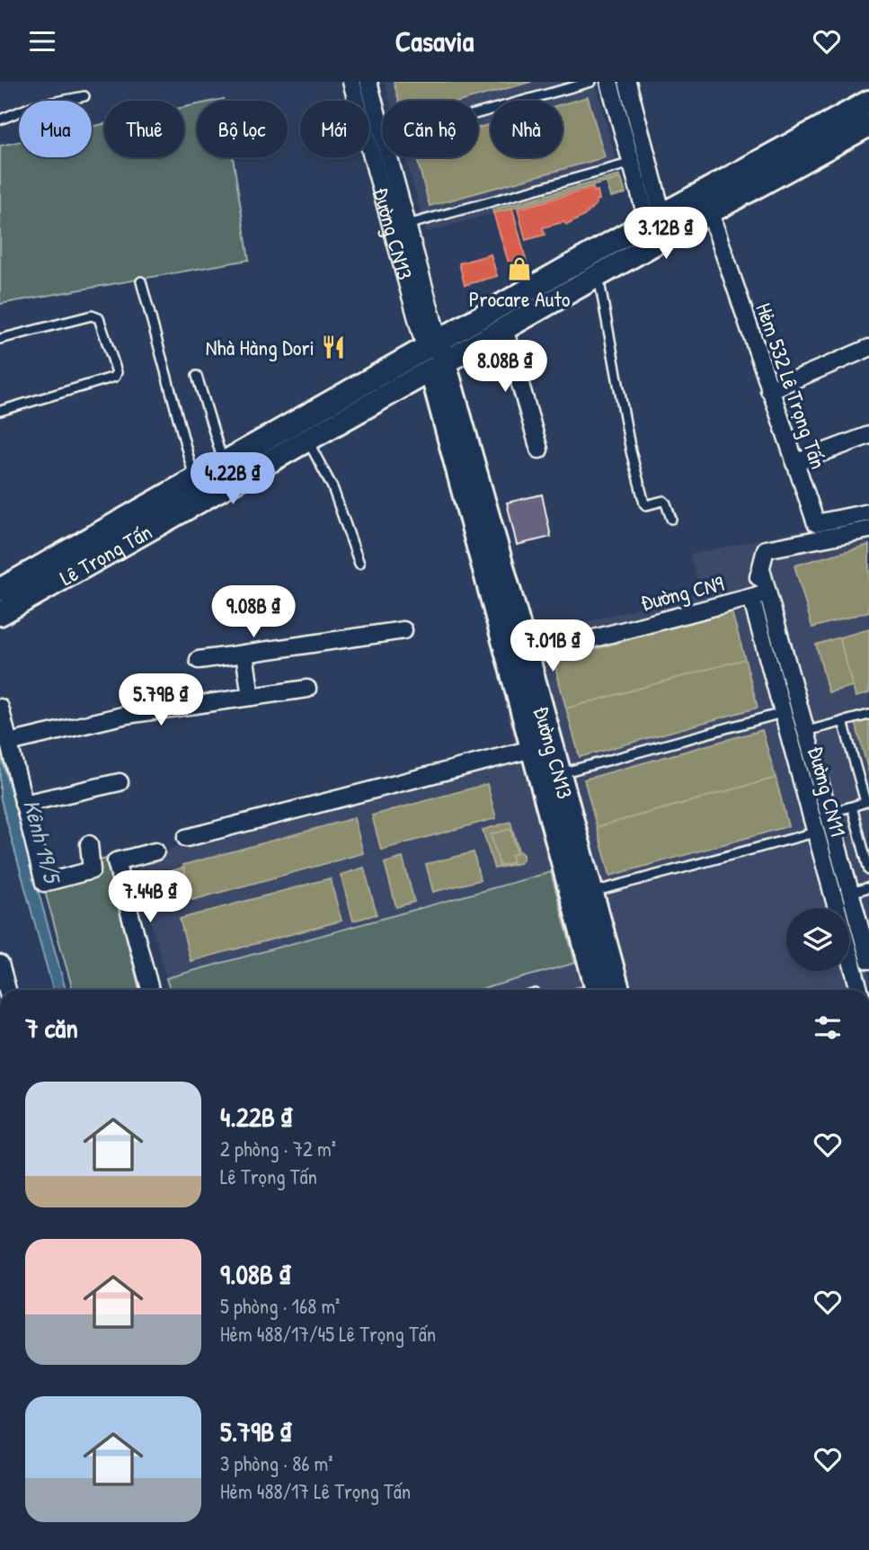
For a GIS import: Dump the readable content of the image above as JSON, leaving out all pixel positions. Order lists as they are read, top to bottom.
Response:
{
  "streets": {
    "main road": ["Đường CN13", "Lê Trọng Tấn"],
    "street": ["Hẻm 532 Lê Trọng Tấn", "Đường CN9", "Đường CN11"]
  },
  "crossings": [
    ["Đường CN13", "Lê Trọng Tấn"],
    ["Đường CN13", "Đường CN9"],
    ["Hẻm 532 Lê Trọng Tấn", "Lê Trọng Tấn"],
    ["Đường CN9", "Đường CN11"]
  ],
  "water": ["Kênh 19/5"],
  "places": {
    "shop": ["Procare Auto"],
    "restaurant": ["Nhà Hàng Dori"]
  },
  "page": {
    "header": "Casavia",
    "chip": [
      "Mua",
      "Thuê",
      "Bộ lọc",
      "Mới",
      "Căn hộ",
      "Nhà"
    ],
    "price": [
      "3.12B ₫",
      "8.08B ₫",
      "4.22B ₫",
      "9.08B ₫",
      "7.01B ₫",
      "5.79B ₫",
      "7.44B ₫"
    ],
    "heading": "7 căn",
    "list": [
      {
        "name": "4.22B ₫",
        "note": "2 phòng · 72 m² · Lê Trọng Tấn"
      },
      {
        "name": "9.08B ₫",
        "note": "5 phòng · 168 m² · Hẻm 488/17/45 Lê Trọng Tấn"
      },
      {
        "name": "5.79B ₫",
        "note": "3 phòng · 86 m² · Hẻm 488/17 Lê Trọng Tấn"
      }
    ]
  }
}
